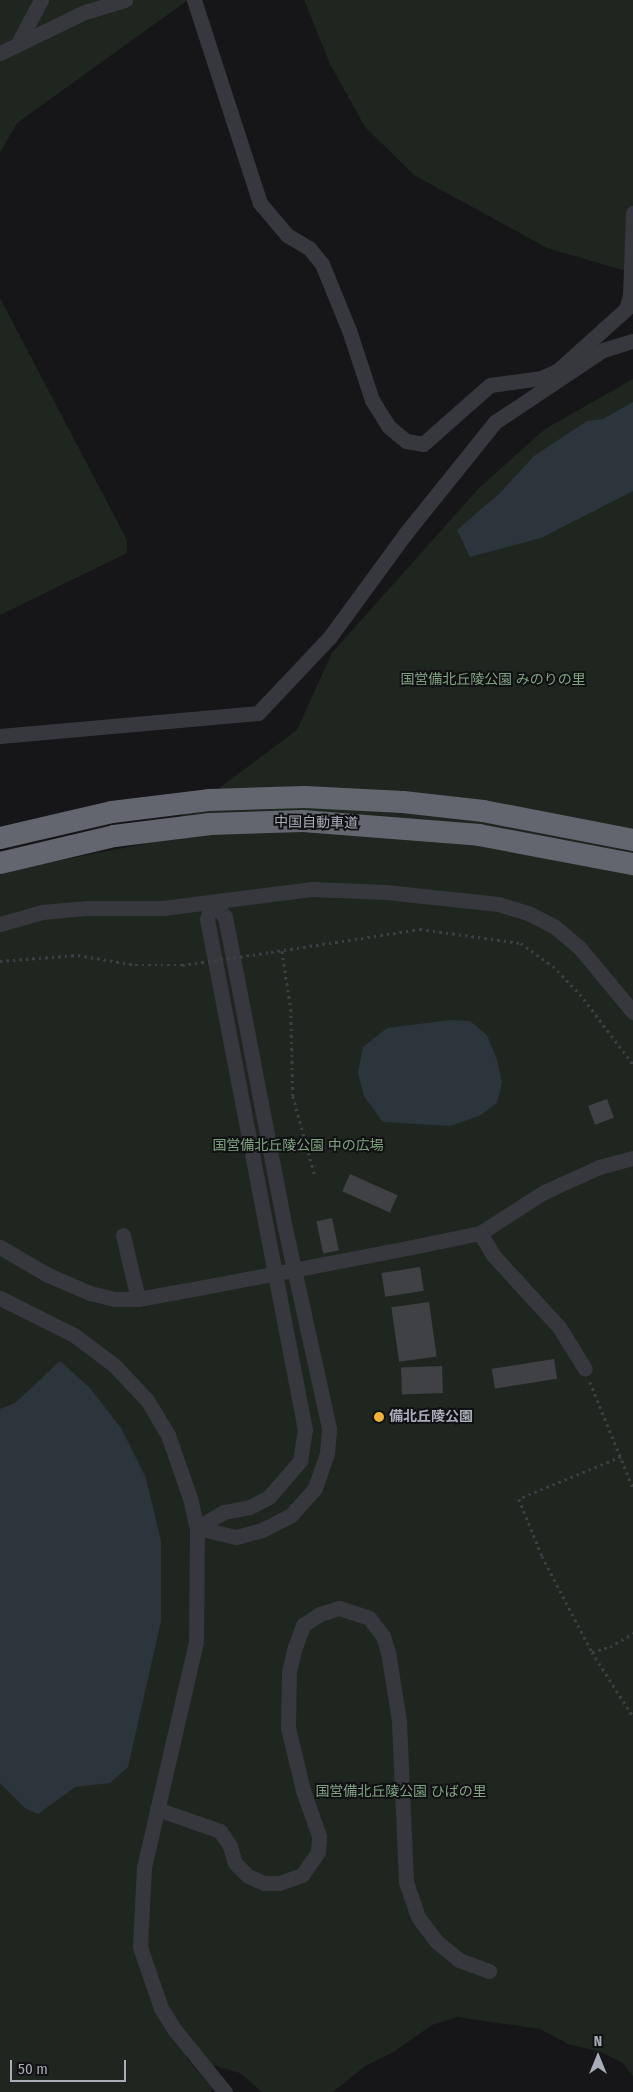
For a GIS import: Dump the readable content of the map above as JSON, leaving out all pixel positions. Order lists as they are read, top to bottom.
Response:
{
  "streets": {
    "highway": ["中国自動車道"]
  },
  "parks": ["国営備北丘陵公園 みのりの里", "国営備北丘陵公園 中の広場", "国営備北丘陵公園 ひばの里"],
  "places": ["備北丘陵公園"],
  "scale_bar": "50 m",
  "north": "top"
}
